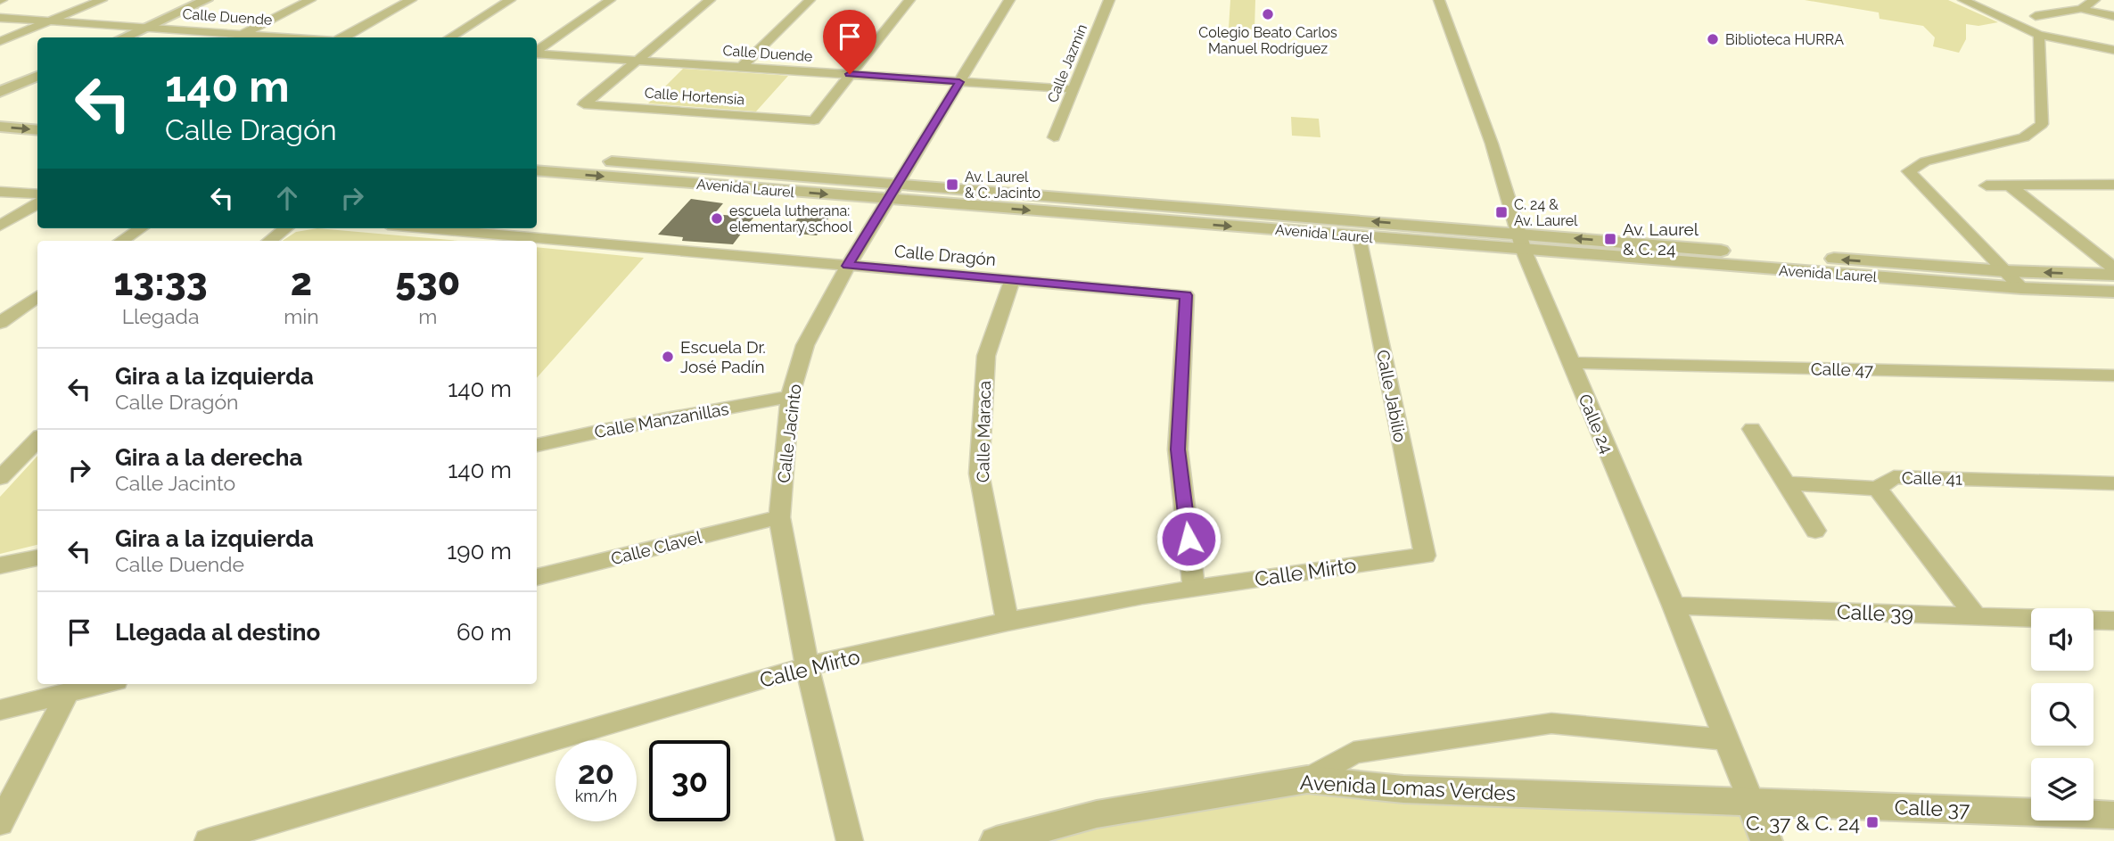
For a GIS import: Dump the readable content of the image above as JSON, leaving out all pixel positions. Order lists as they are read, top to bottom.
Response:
{
  "streets": {
    "street": [
      "Calle Duende",
      "Calle Jazmín",
      "Calle Hortensia",
      "Avenida Laurel",
      "Calle Dragón",
      "Calle 47",
      "Calle Jabilio",
      "Calle Manzanillas",
      "Calle 24",
      "Calle Maraca",
      "Calle Jacinto",
      "Calle 41",
      "Calle Clavel",
      "Calle Mirto",
      "Calle 39",
      "Avenida Lomas Verdes",
      "Calle 37"
    ]
  },
  "crossings": [
    ["Calle Duende", "Calle Jazmín"],
    ["Calle Duende", "Calle Hortensia"],
    ["Calle Duende", "Calle Jacinto"],
    ["Avenida Laurel", "Calle Jabilio"],
    ["Avenida Laurel", "Calle 24"],
    ["Avenida Laurel", "Calle Jacinto"],
    ["Calle Dragón", "Calle Maraca"],
    ["Calle Dragón", "Calle Jacinto"],
    ["Calle Dragón", "Calle Mirto"],
    ["Calle 47", "Calle 24"],
    ["Calle Jabilio", "Calle Mirto"],
    ["Calle Manzanillas", "Calle Jacinto"],
    ["Calle 24", "Calle 39"],
    ["Calle 24", "Avenida Lomas Verdes"],
    ["Calle 24", "Calle 37"],
    ["Calle Maraca", "Calle Mirto"],
    ["Calle Jacinto", "Calle Clavel"],
    ["Calle Jacinto", "Calle Mirto"],
    ["Calle 41", "Calle 39"],
    ["Avenida Lomas Verdes", "Calle 37"]
  ],
  "places": {
    "other": [
      "Colegio Beato Carlos Manuel Rodríguez",
      "Biblioteca HURRA",
      "escuela lutherana: elementary school",
      "Escuela Dr. José Padín"
    ],
    "transit": [
      "Av. Laurel & C. Jacinto",
      "C. 24 & Av. Laurel",
      "Av. Laurel & C. 24",
      "C. 37 & C. 24"
    ]
  },
  "page": {
    "turn": ["140 m", "Calle Dragón"],
    "eta": [
      "13:33",
      "Llegada",
      "2",
      "min",
      "530",
      "m"
    ],
    "list": [
      {
        "name": "Gira a la izquierda",
        "note": "Calle Dragón",
        "value": "140 m"
      },
      {
        "name": "Gira a la derecha",
        "note": "Calle Jacinto",
        "value": "140 m"
      },
      {
        "name": "Gira a la izquierda",
        "note": "Calle Duende",
        "value": "190 m"
      },
      {
        "name": "Llegada al destino",
        "value": "60 m"
      }
    ],
    "speed": "20 km/h",
    "limit": "30"
  }
}
